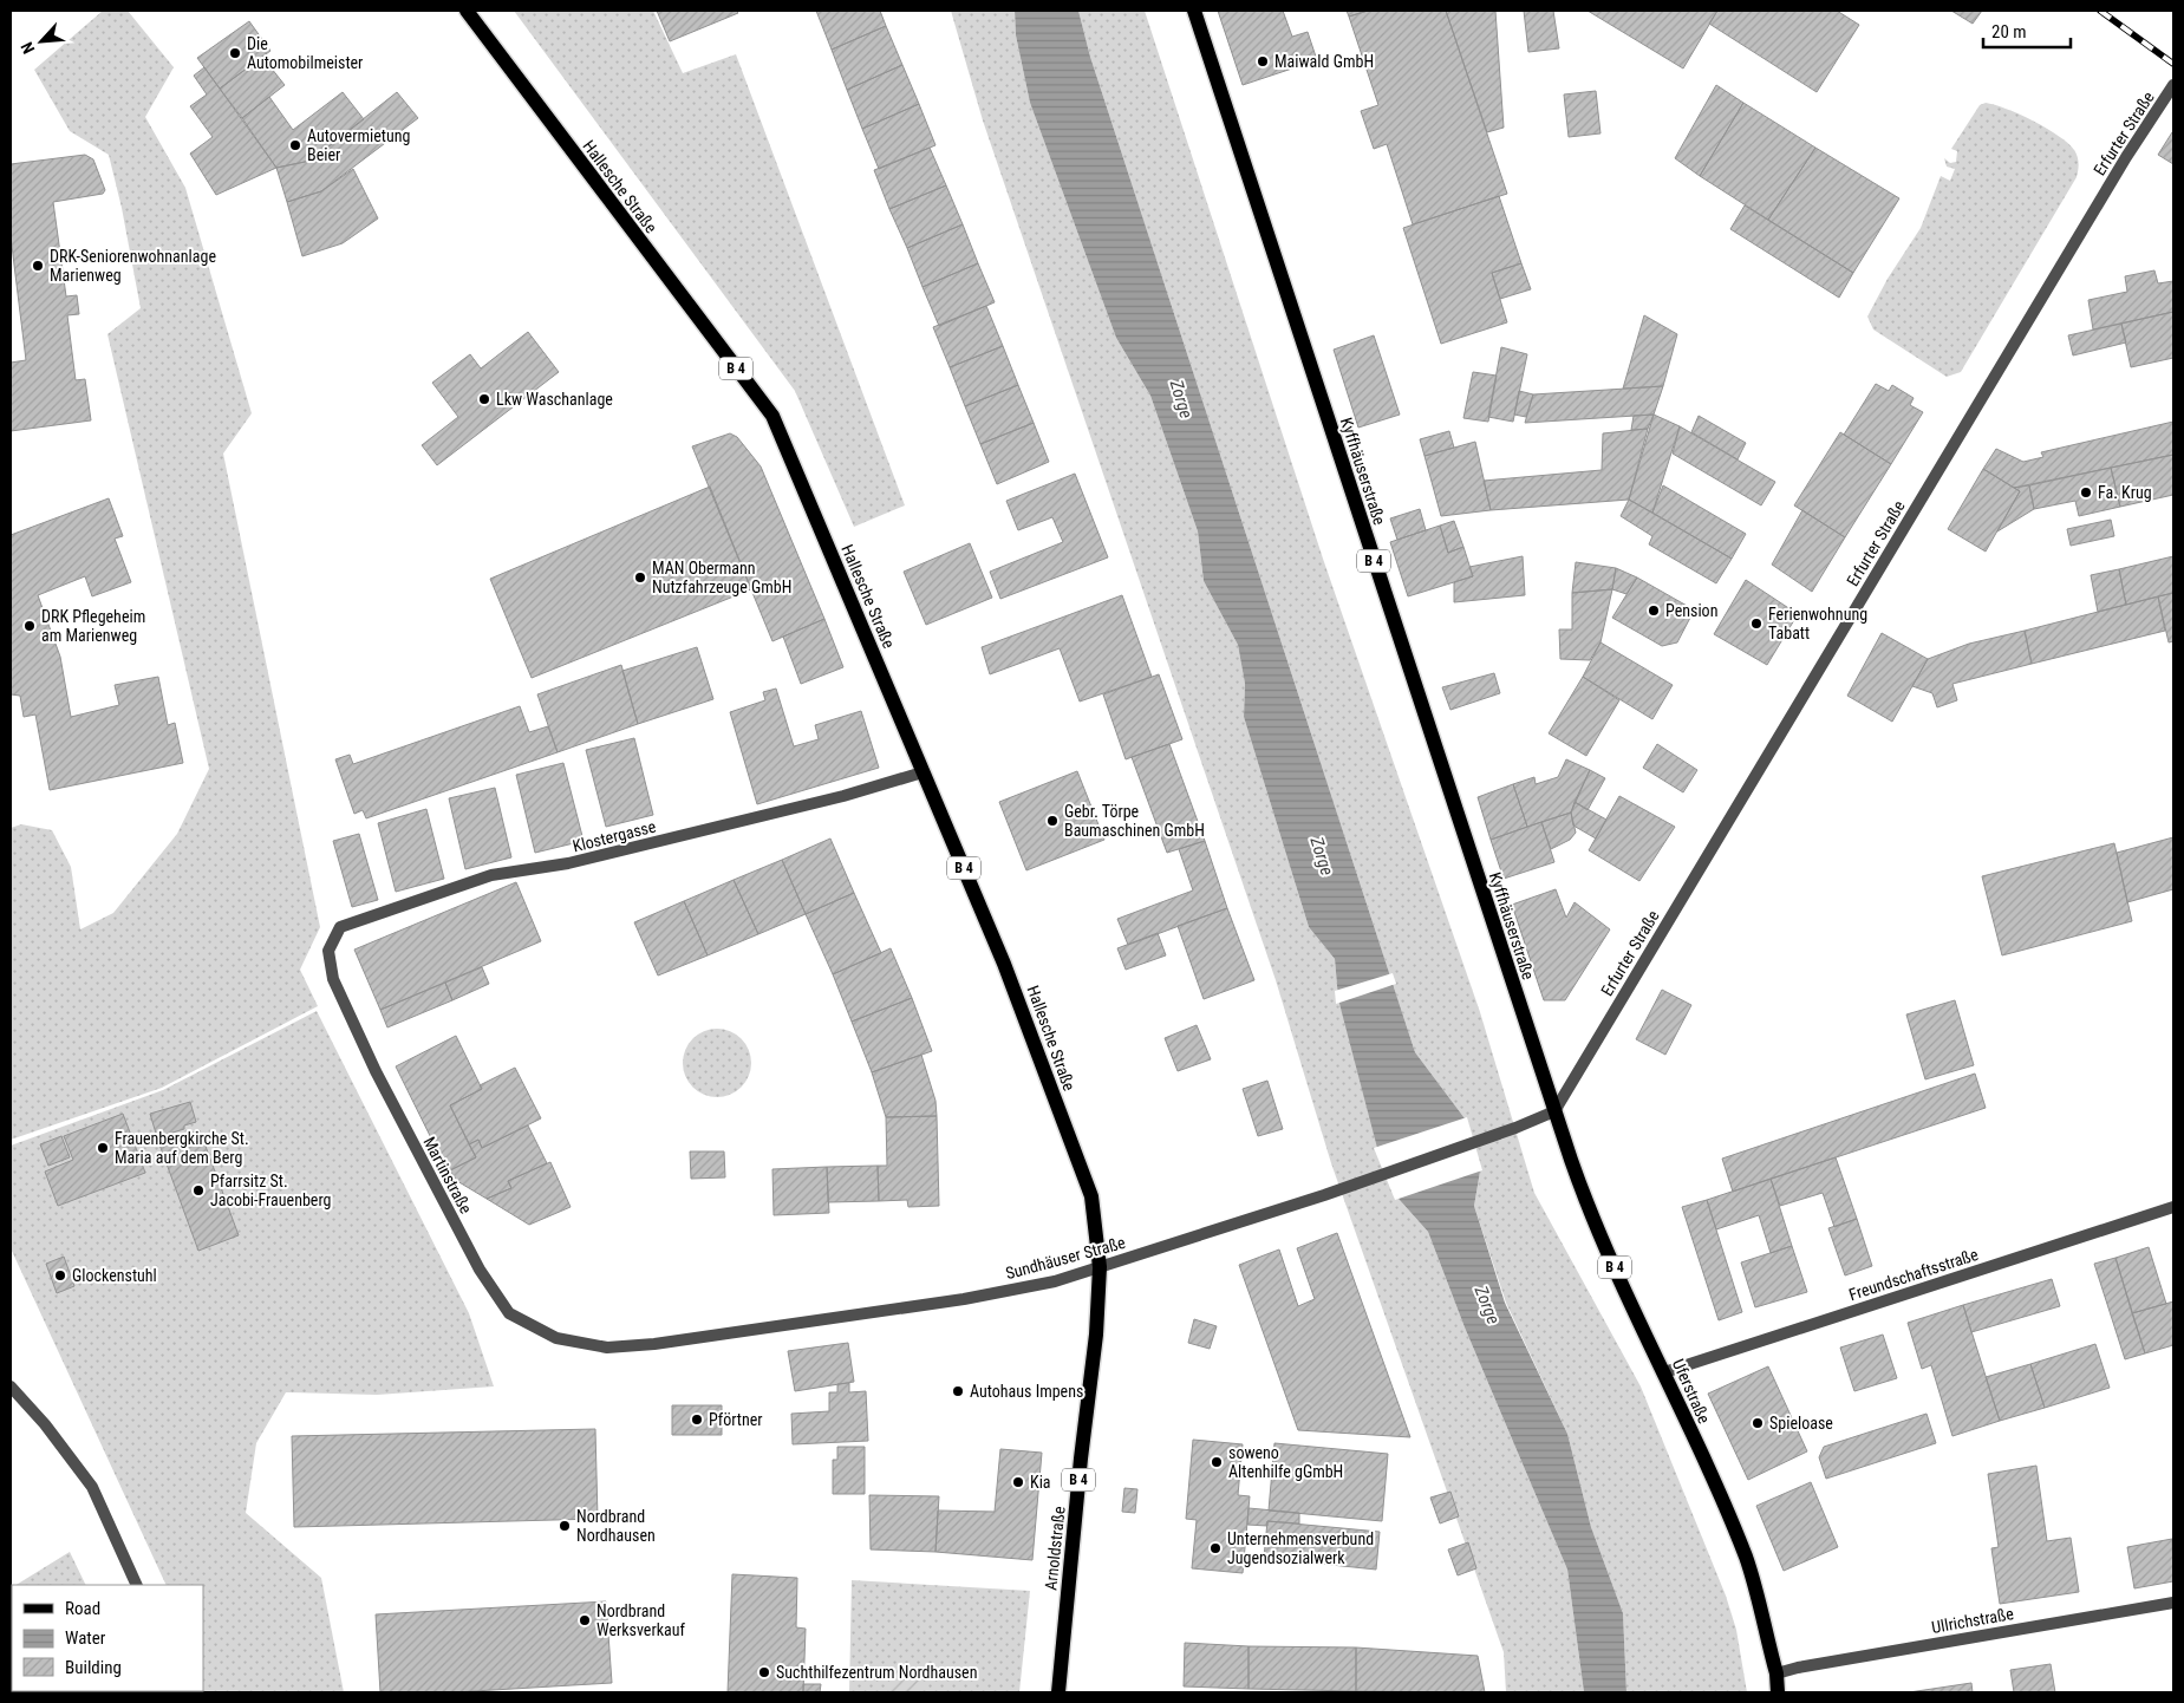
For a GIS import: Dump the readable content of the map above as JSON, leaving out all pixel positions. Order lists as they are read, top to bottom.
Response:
{
  "streets": {
    "main road": [
      "Hallesche Straße",
      "B 4",
      "Kyffhäuserstraße",
      "Uferstraße",
      "Arnoldstraße"
    ],
    "street": [
      "Erfurter Straße",
      "Klostergasse",
      "Martinstraße",
      "Sundhäuser Straße",
      "Freundschaftsstraße",
      "Ullrichstraße"
    ]
  },
  "crossings": [
    ["Erfurter Straße", "Kyffhäuserstraße"],
    ["Erfurter Straße", "Sundhäuser Straße"],
    ["Erfurter Straße", "Uferstraße"],
    ["Hallesche Straße", "Klostergasse"],
    ["Hallesche Straße", "Sundhäuser Straße"],
    ["Hallesche Straße", "Arnoldstraße"],
    ["Kyffhäuserstraße", "Sundhäuser Straße"],
    ["Kyffhäuserstraße", "Uferstraße"],
    ["Klostergasse", "Martinstraße"],
    ["Martinstraße", "Sundhäuser Straße"],
    ["Sundhäuser Straße", "Uferstraße"],
    ["Sundhäuser Straße", "Arnoldstraße"],
    ["Freundschaftsstraße", "Uferstraße"],
    ["Uferstraße", "Ullrichstraße"]
  ],
  "water": ["Zorge"],
  "places": [
    "Die Automobilmeister",
    "Maiwald GmbH",
    "Autovermietung Beier",
    "DRK-Seniorenwohnanlage Marienweg",
    "Lkw Waschanlage",
    "Fa. Krug",
    "MAN Obermann Nutzfahrzeuge GmbH",
    "Pension",
    "Ferienwohnung Tabatt",
    "DRK Pflegeheim am Marienweg",
    "Gebr. Törpe Baumaschinen GmbH",
    "Frauenbergkirche St. Maria auf dem Berg",
    "Pfarrsitz St. Jacobi-Frauenberg",
    "Glockenstuhl",
    "Autohaus Impens",
    "Pförtner",
    "Spieloase",
    "soweno Altenhilfe gGmbH",
    "Kia",
    "Nordbrand Nordhausen",
    "Unternehmensverbund Jugendsozialwerk",
    "Nordbrand Werksverkauf",
    "Suchthilfezentrum Nordhausen"
  ],
  "legend": ["Road", "Water", "Building"],
  "scale_bar": "20 m",
  "north": "bottom left"
}
